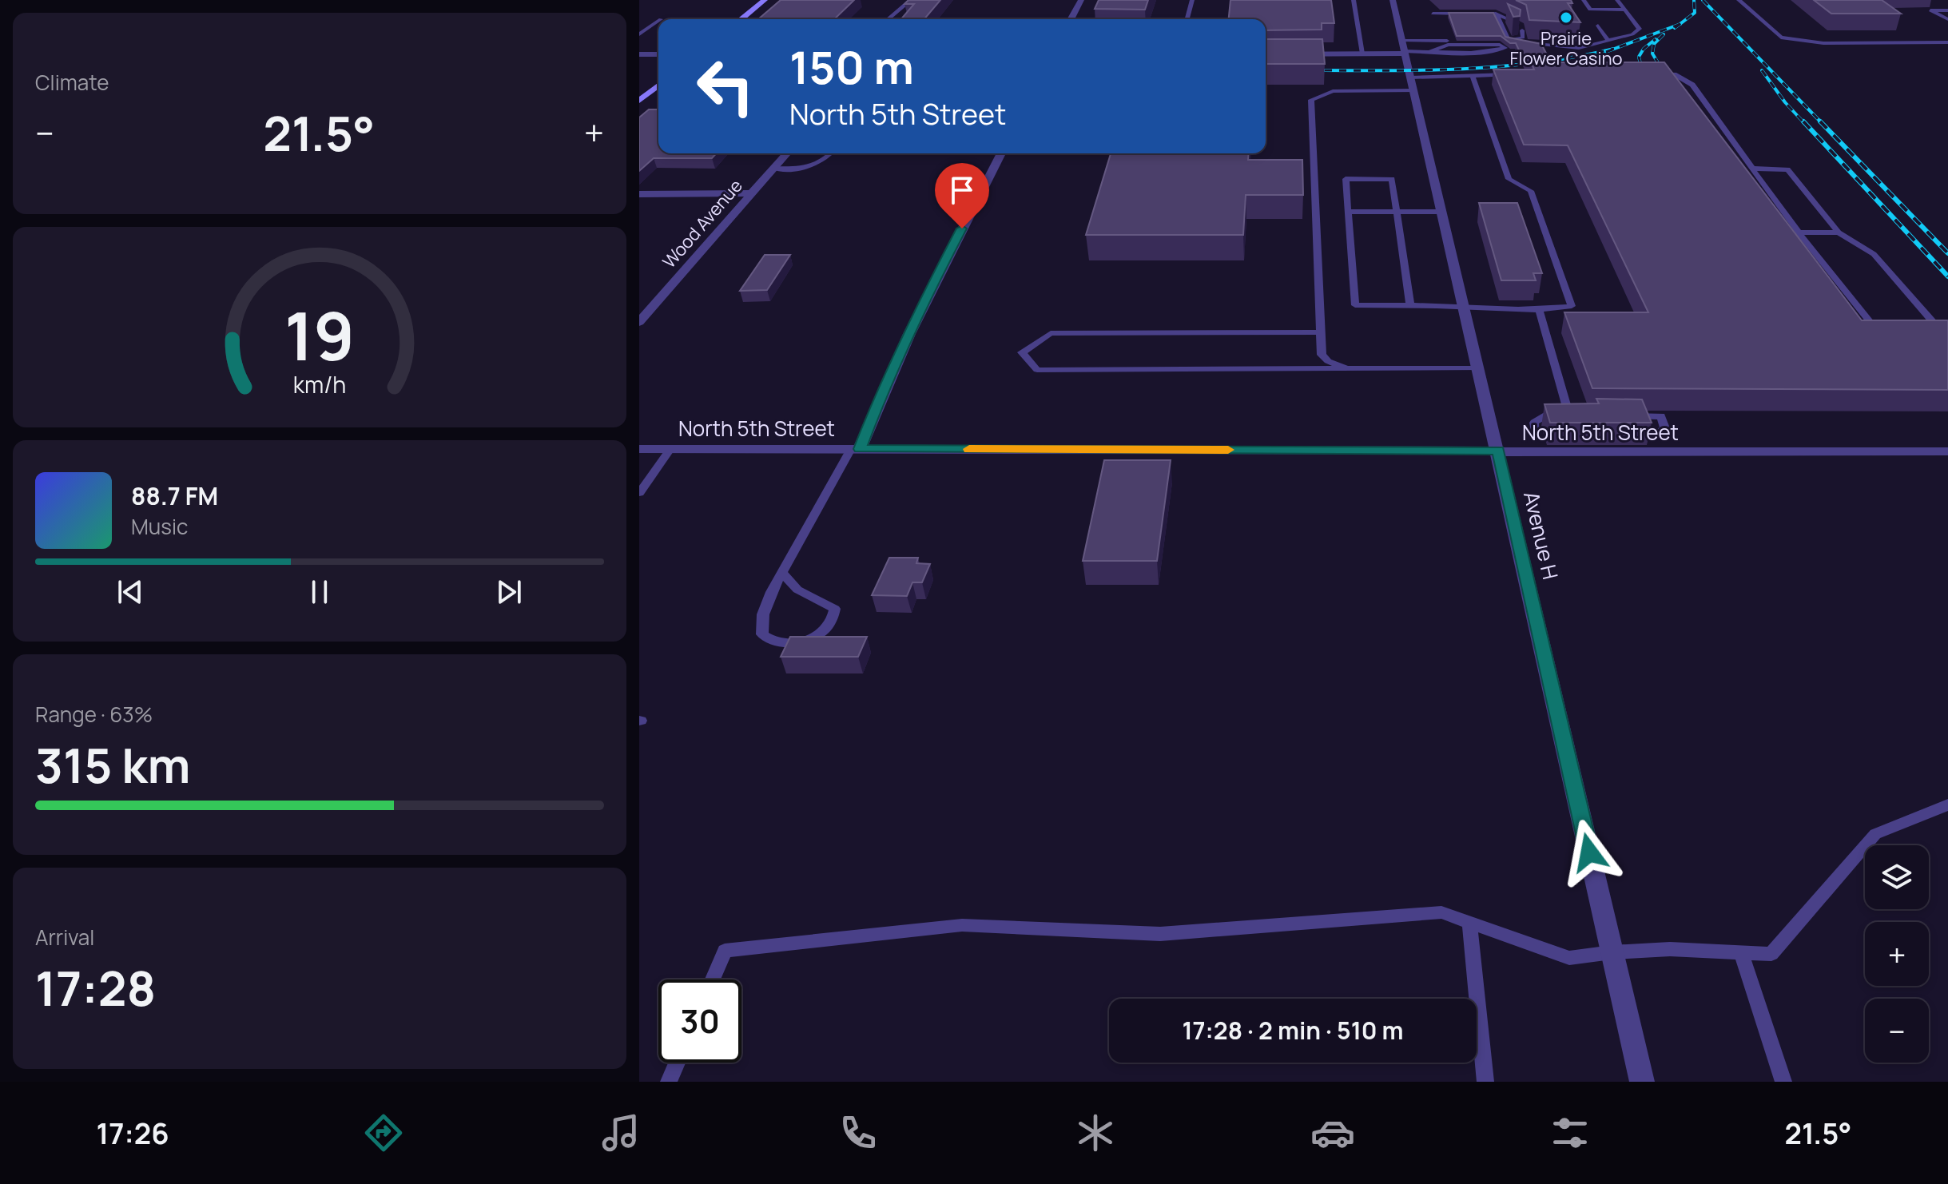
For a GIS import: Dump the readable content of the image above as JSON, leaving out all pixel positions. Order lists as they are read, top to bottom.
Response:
{
  "streets": {
    "street": ["Wood Avenue", "North 5th Street", "Avenue H"]
  },
  "crossings": [
    ["North 5th Street", "Avenue H"]
  ],
  "places": ["Prairie Flower Casino"],
  "page": {
    "tile": [
      "Climate",
      ["Range · 63%", "315 km"],
      ["Arrival", "17:28"]
    ],
    "turn": ["150 m", "North 5th Street"],
    "heat": ["−", "21.5°", "+"],
    "song": ["88.7 FM", "Music"],
    "map_buttons": ["+", "−"],
    "limit": "30",
    "trip": "17:28 · 2 min · 510 m",
    "tabs": ["17:26", "21.5°"],
    "gauge": ["19", "km/h"]
  }
}
